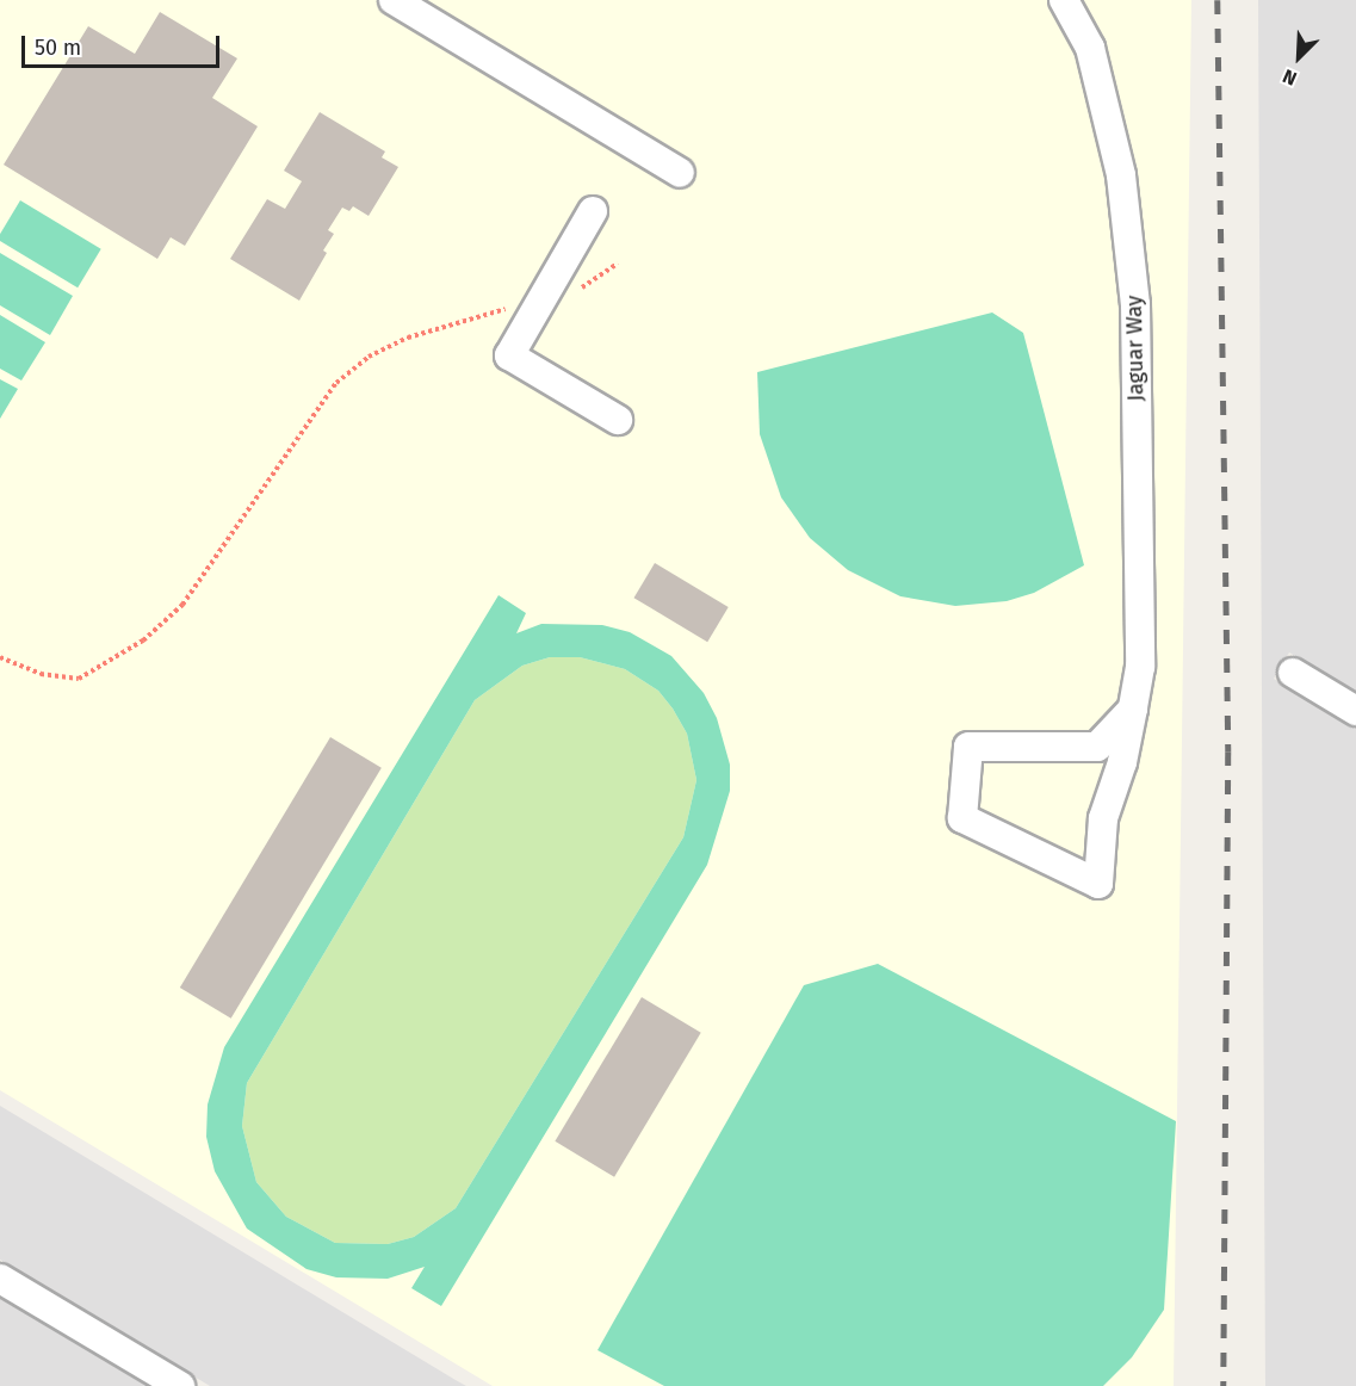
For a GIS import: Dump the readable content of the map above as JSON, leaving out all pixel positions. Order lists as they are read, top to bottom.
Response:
{
  "streets": {
    "street": ["Jaguar Way"]
  },
  "scale_bar": "50 m",
  "north": "bottom left"
}
